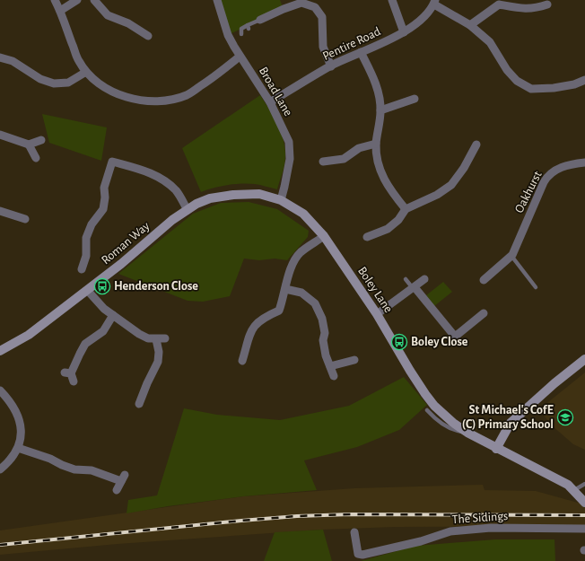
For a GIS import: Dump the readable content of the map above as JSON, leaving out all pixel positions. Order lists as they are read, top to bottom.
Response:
{
  "streets": {
    "street": [
      "Pentire Road",
      "Broad Lane",
      "Oakhurst",
      "Roman Way",
      "Boley Lane",
      "The Sidings"
    ]
  },
  "crossings": [
    ["Pentire Road", "Broad Lane"],
    ["Broad Lane", "Roman Way"],
    ["Broad Lane", "Boley Lane"],
    ["Roman Way", "Boley Lane"]
  ],
  "places": {
    "bus stop": ["Henderson Close", "Boley Close"],
    "school or university": ["St Michael's CofE (C) Primary School"]
  }
}
